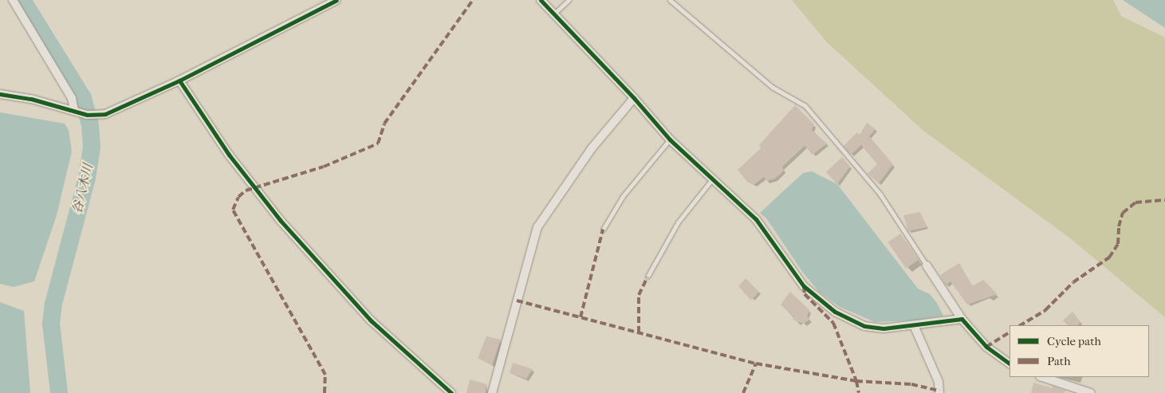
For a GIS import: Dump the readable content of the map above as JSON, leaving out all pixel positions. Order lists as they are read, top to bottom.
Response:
{
  "water": ["谷八木川"],
  "legend": ["Cycle path", "Path"]
}
